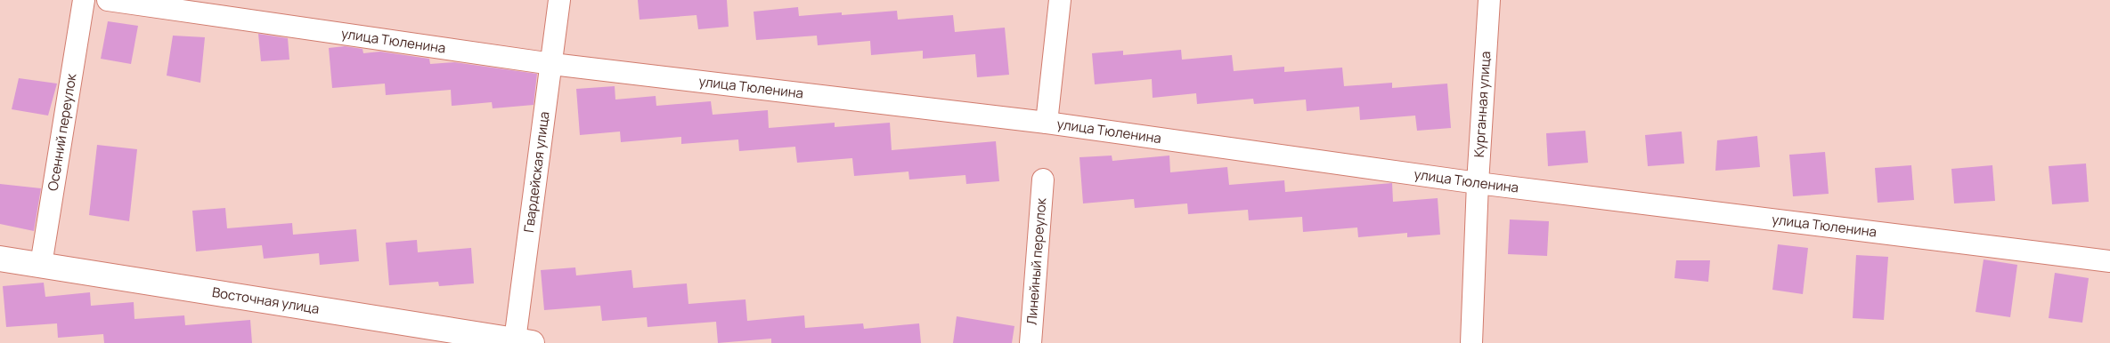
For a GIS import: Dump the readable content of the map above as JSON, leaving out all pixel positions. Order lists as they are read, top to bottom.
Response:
{
  "streets": {
    "street": [
      "улица Тюленина",
      "Курганная улица",
      "Осенний переулок",
      "Гвардейская улица",
      "Линейный переулок",
      "Восточная улица"
    ]
  },
  "crossings": [
    ["улица Тюленина", "Курганная улица"],
    ["улица Тюленина", "Гвардейская улица"],
    ["Осенний переулок", "Восточная улица"],
    ["Гвардейская улица", "Восточная улица"]
  ]
}
